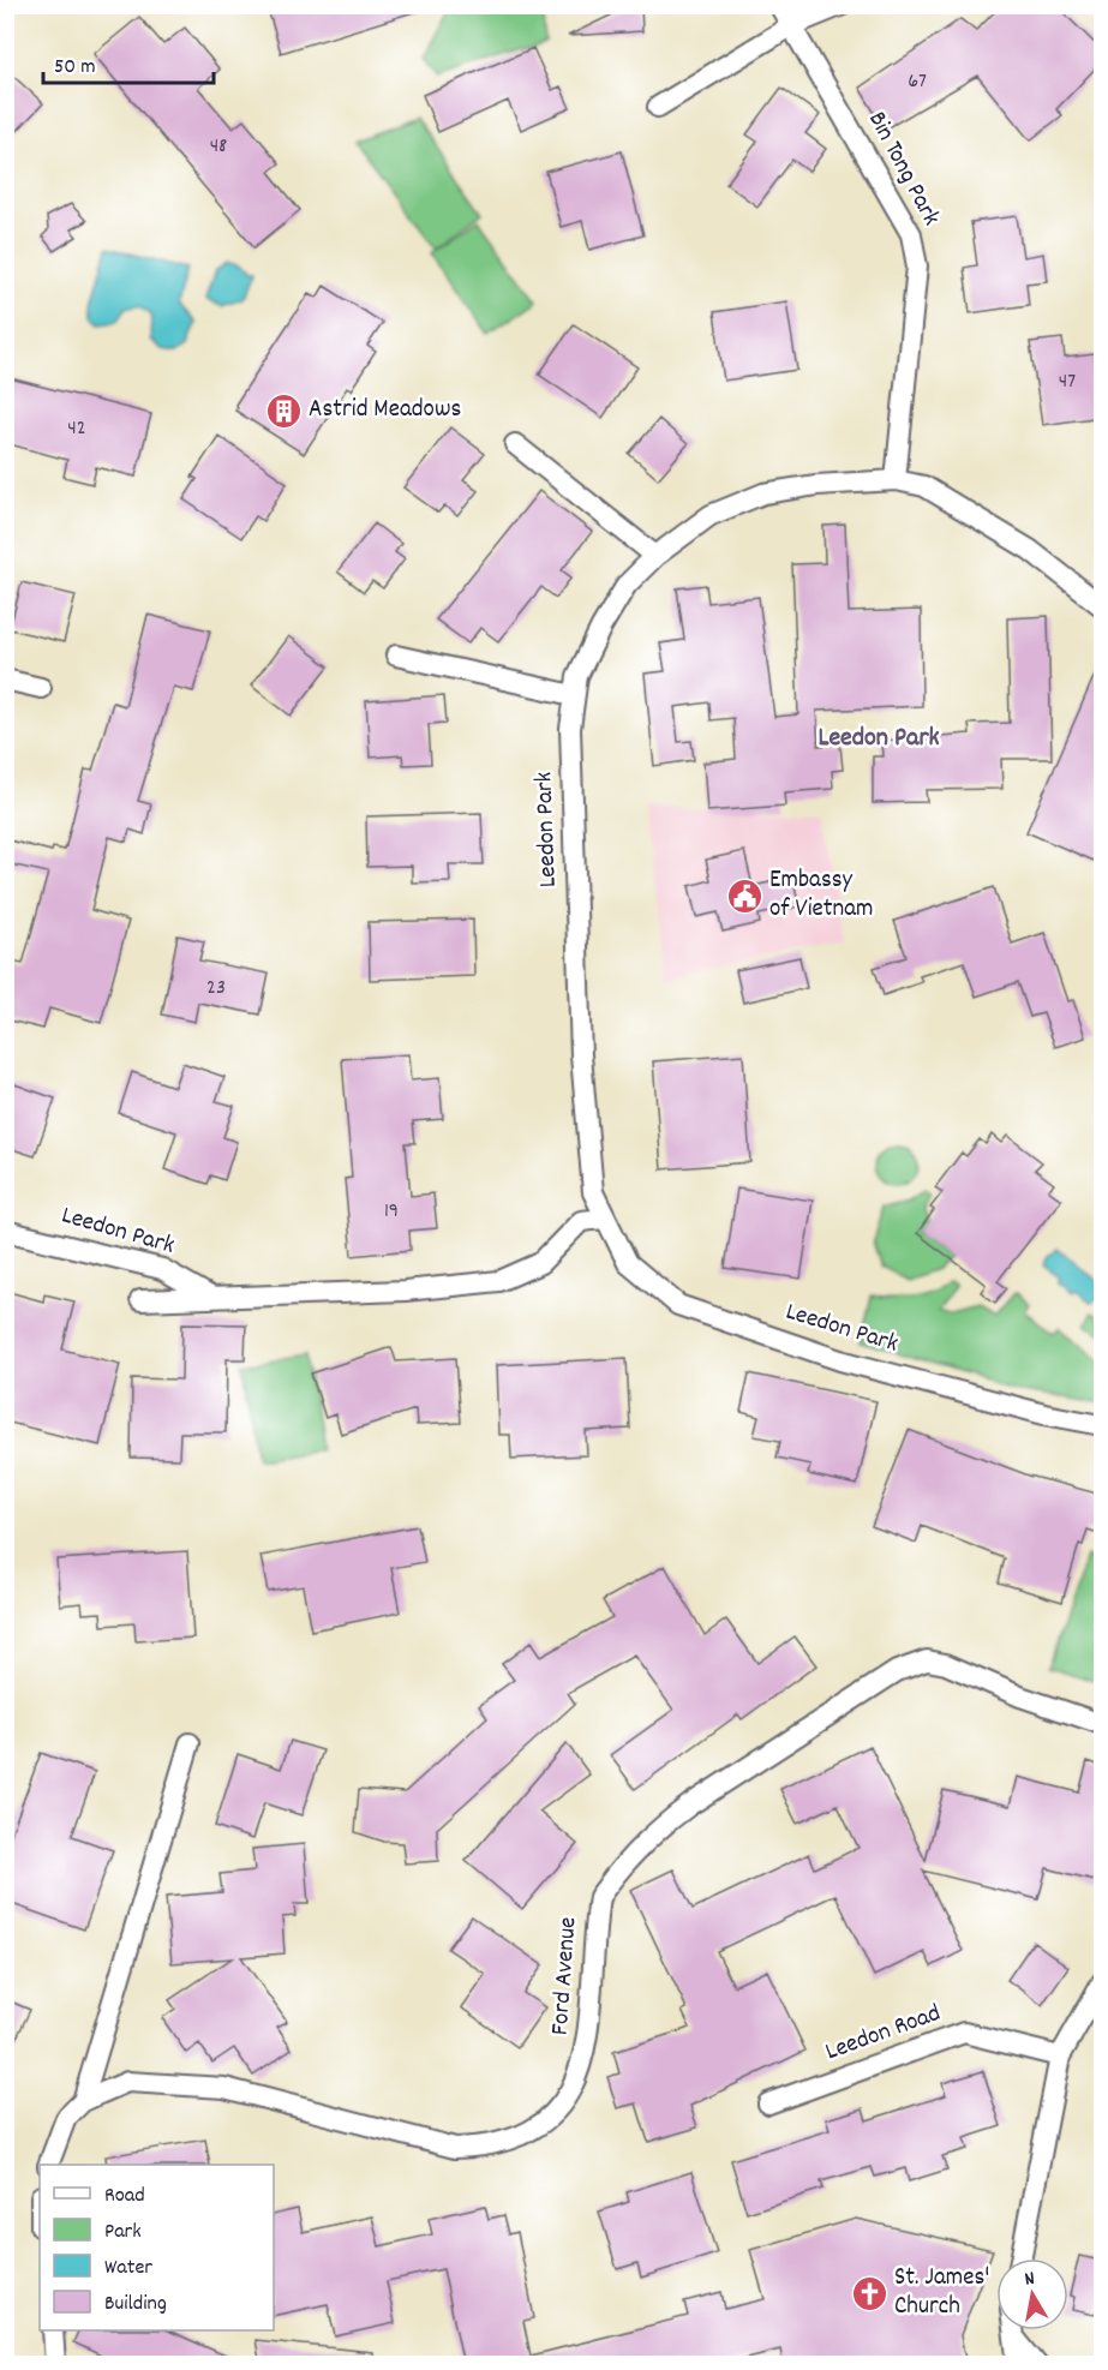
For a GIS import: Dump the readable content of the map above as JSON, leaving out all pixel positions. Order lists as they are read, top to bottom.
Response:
{
  "streets": {
    "street": [
      "Bin Tong Park",
      "Leedon Park",
      "Ford Avenue",
      "Leedon Road"
    ]
  },
  "crossings": [
    ["Bin Tong Park", "Leedon Park"]
  ],
  "districts": ["Leedon Park"],
  "places": {
    "building": ["Astrid Meadows"],
    "public building": ["Embassy of Vietnam"],
    "church": ["St. James' Church"]
  },
  "house_numbers": [
    "67",
    "48",
    "47",
    "42",
    "23",
    "19"
  ],
  "legend": [
    "Road",
    "Park",
    "Water",
    "Building"
  ],
  "scale_bar": "50 m",
  "north": "top"
}
